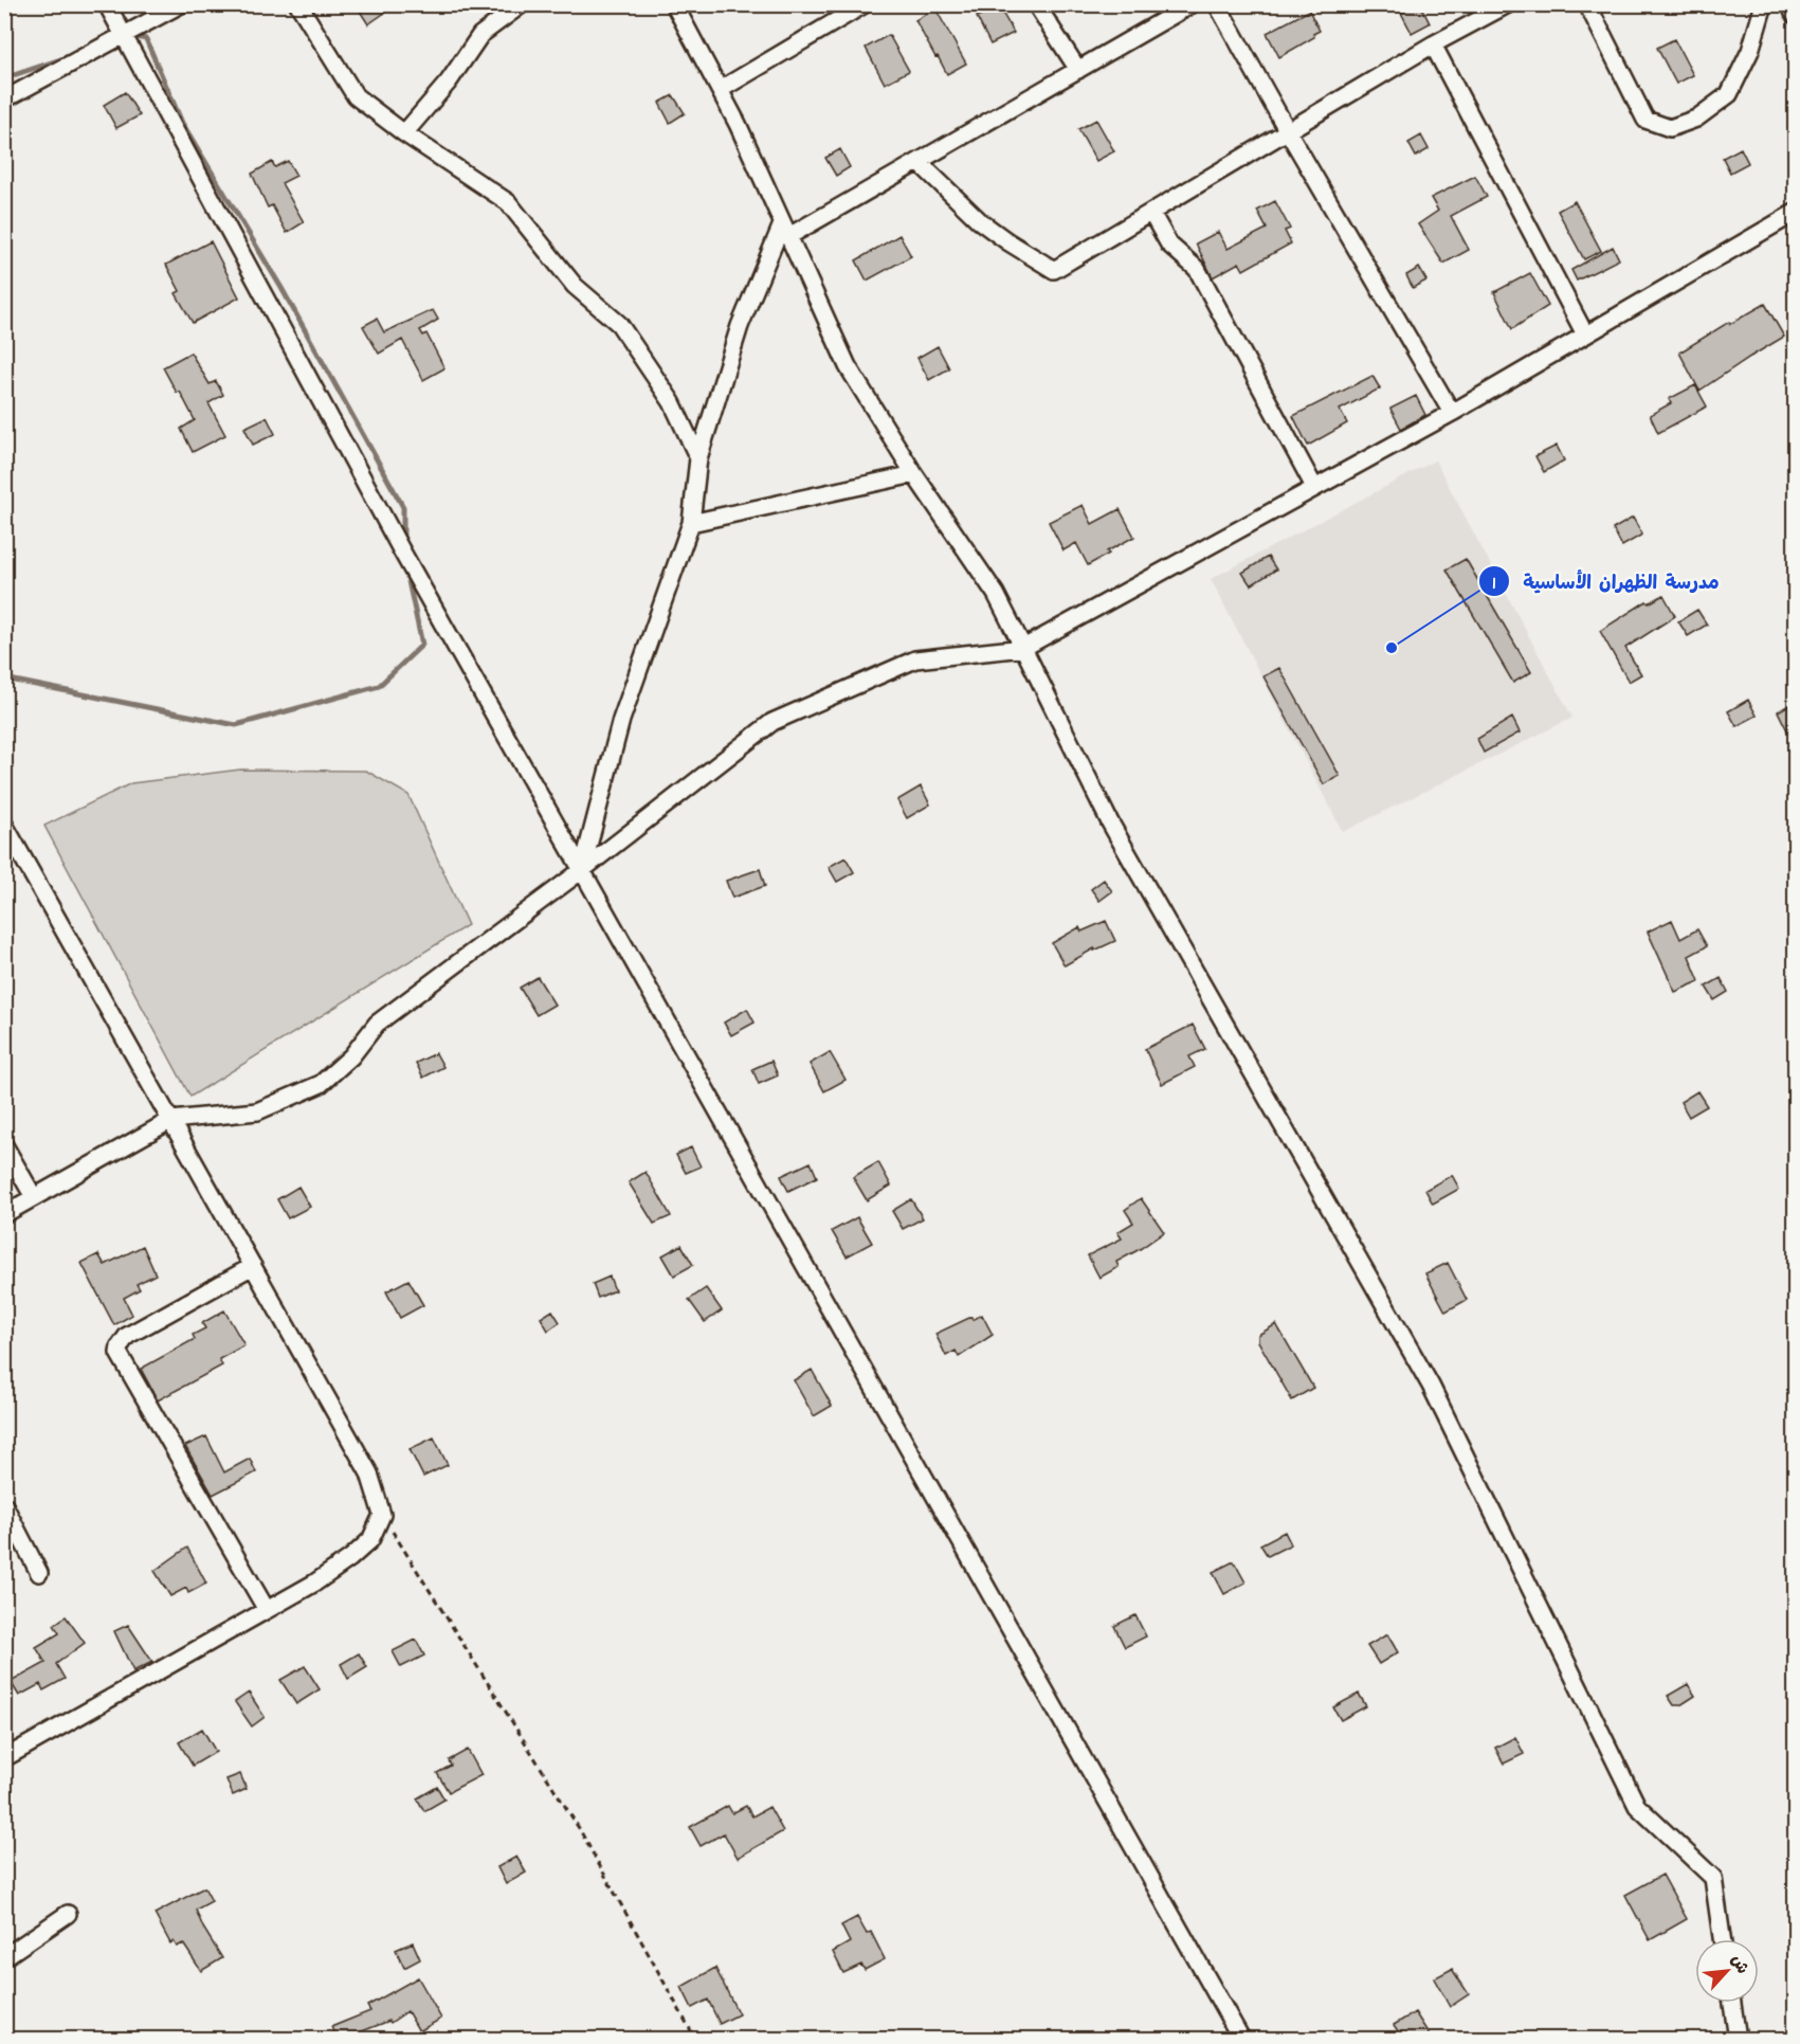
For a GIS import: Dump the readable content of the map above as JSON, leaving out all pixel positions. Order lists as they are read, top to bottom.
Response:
{
  "places": ["مدرسة الظهران الأساسية"],
  "north": "top right"
}
